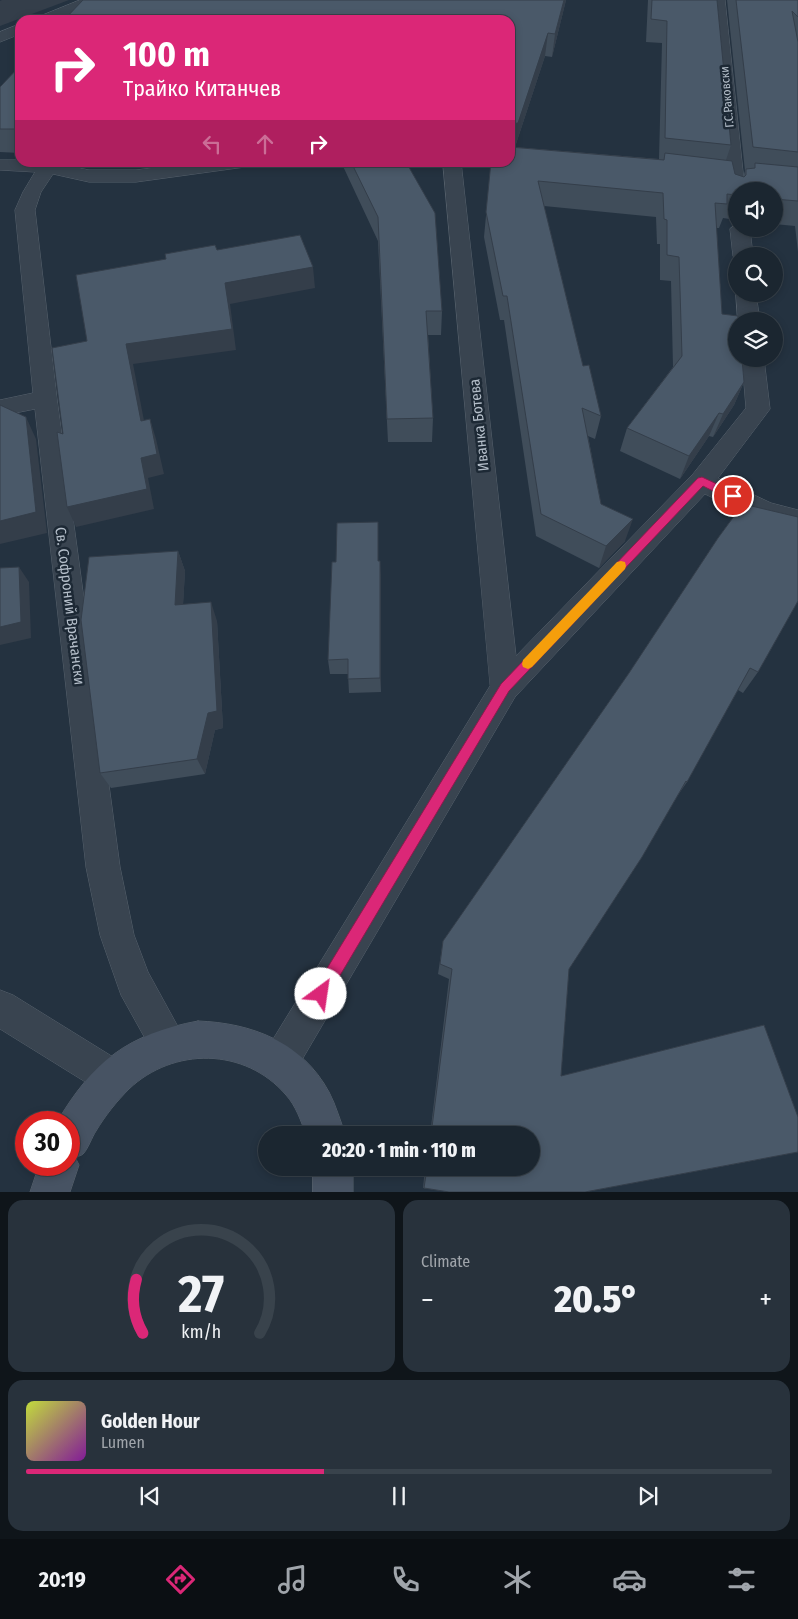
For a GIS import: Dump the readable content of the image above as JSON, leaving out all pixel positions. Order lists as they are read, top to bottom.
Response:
{
  "streets": {
    "street": ["Г.С.Раковски", "Иванка Ботева", "Св. Софроний Врачански"]
  },
  "page": {
    "turn": ["100 m", "Трайко Китанчев"],
    "limit": "30",
    "trip": "20:20 · 1 min · 110 m",
    "tile": "Climate",
    "heat": ["−", "20.5°", "+"],
    "song": ["Golden Hour", "Lumen"],
    "tabs": "20:19",
    "gauge": ["27", "km/h"]
  }
}
